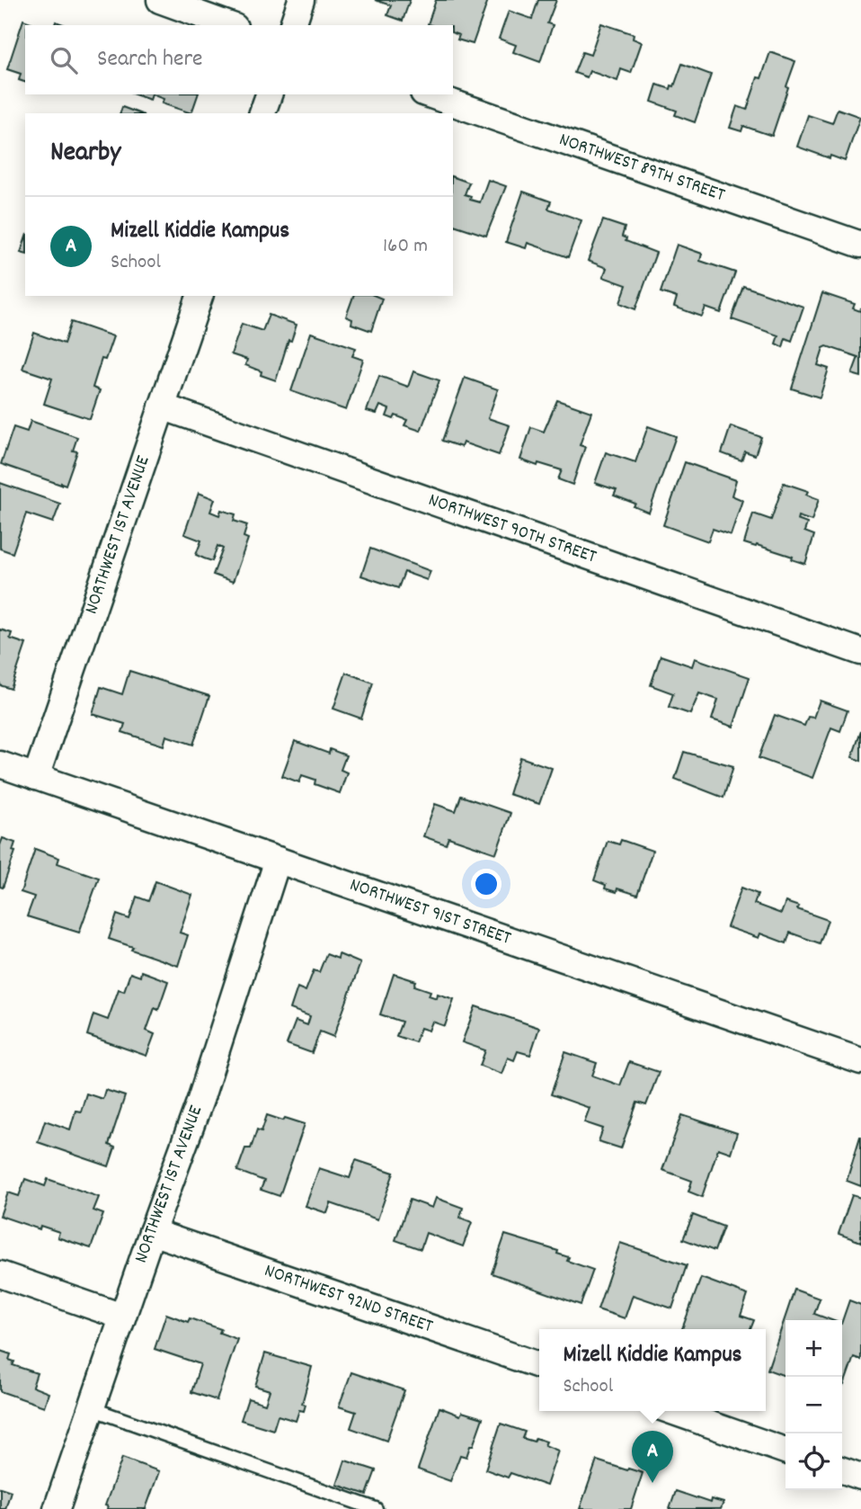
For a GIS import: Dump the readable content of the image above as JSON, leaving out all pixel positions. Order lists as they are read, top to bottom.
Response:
{
  "streets": {
    "street": [
      "NORTHWEST 89TH STREET",
      "NORTHWEST 90TH STREET",
      "NORTHWEST 1ST AVENUE",
      "NORTHWEST 91ST STREET",
      "NORTHWEST 92ND STREET"
    ]
  },
  "crossings": [
    ["NORTHWEST 90TH STREET", "NORTHWEST 1ST AVENUE"],
    ["NORTHWEST 1ST AVENUE", "NORTHWEST 91ST STREET"],
    ["NORTHWEST 1ST AVENUE", "NORTHWEST 92ND STREET"]
  ],
  "page": {
    "search": "Search here",
    "heading": "Nearby",
    "list": [
      {
        "mark": "A",
        "name": "Mizell Kiddie Kampus",
        "note": "School",
        "value": "160 m"
      }
    ],
    "map_buttons": ["+", "−"],
    "popup": ["Mizell Kiddie Kampus", "School"],
    "pins": "A"
  }
}
